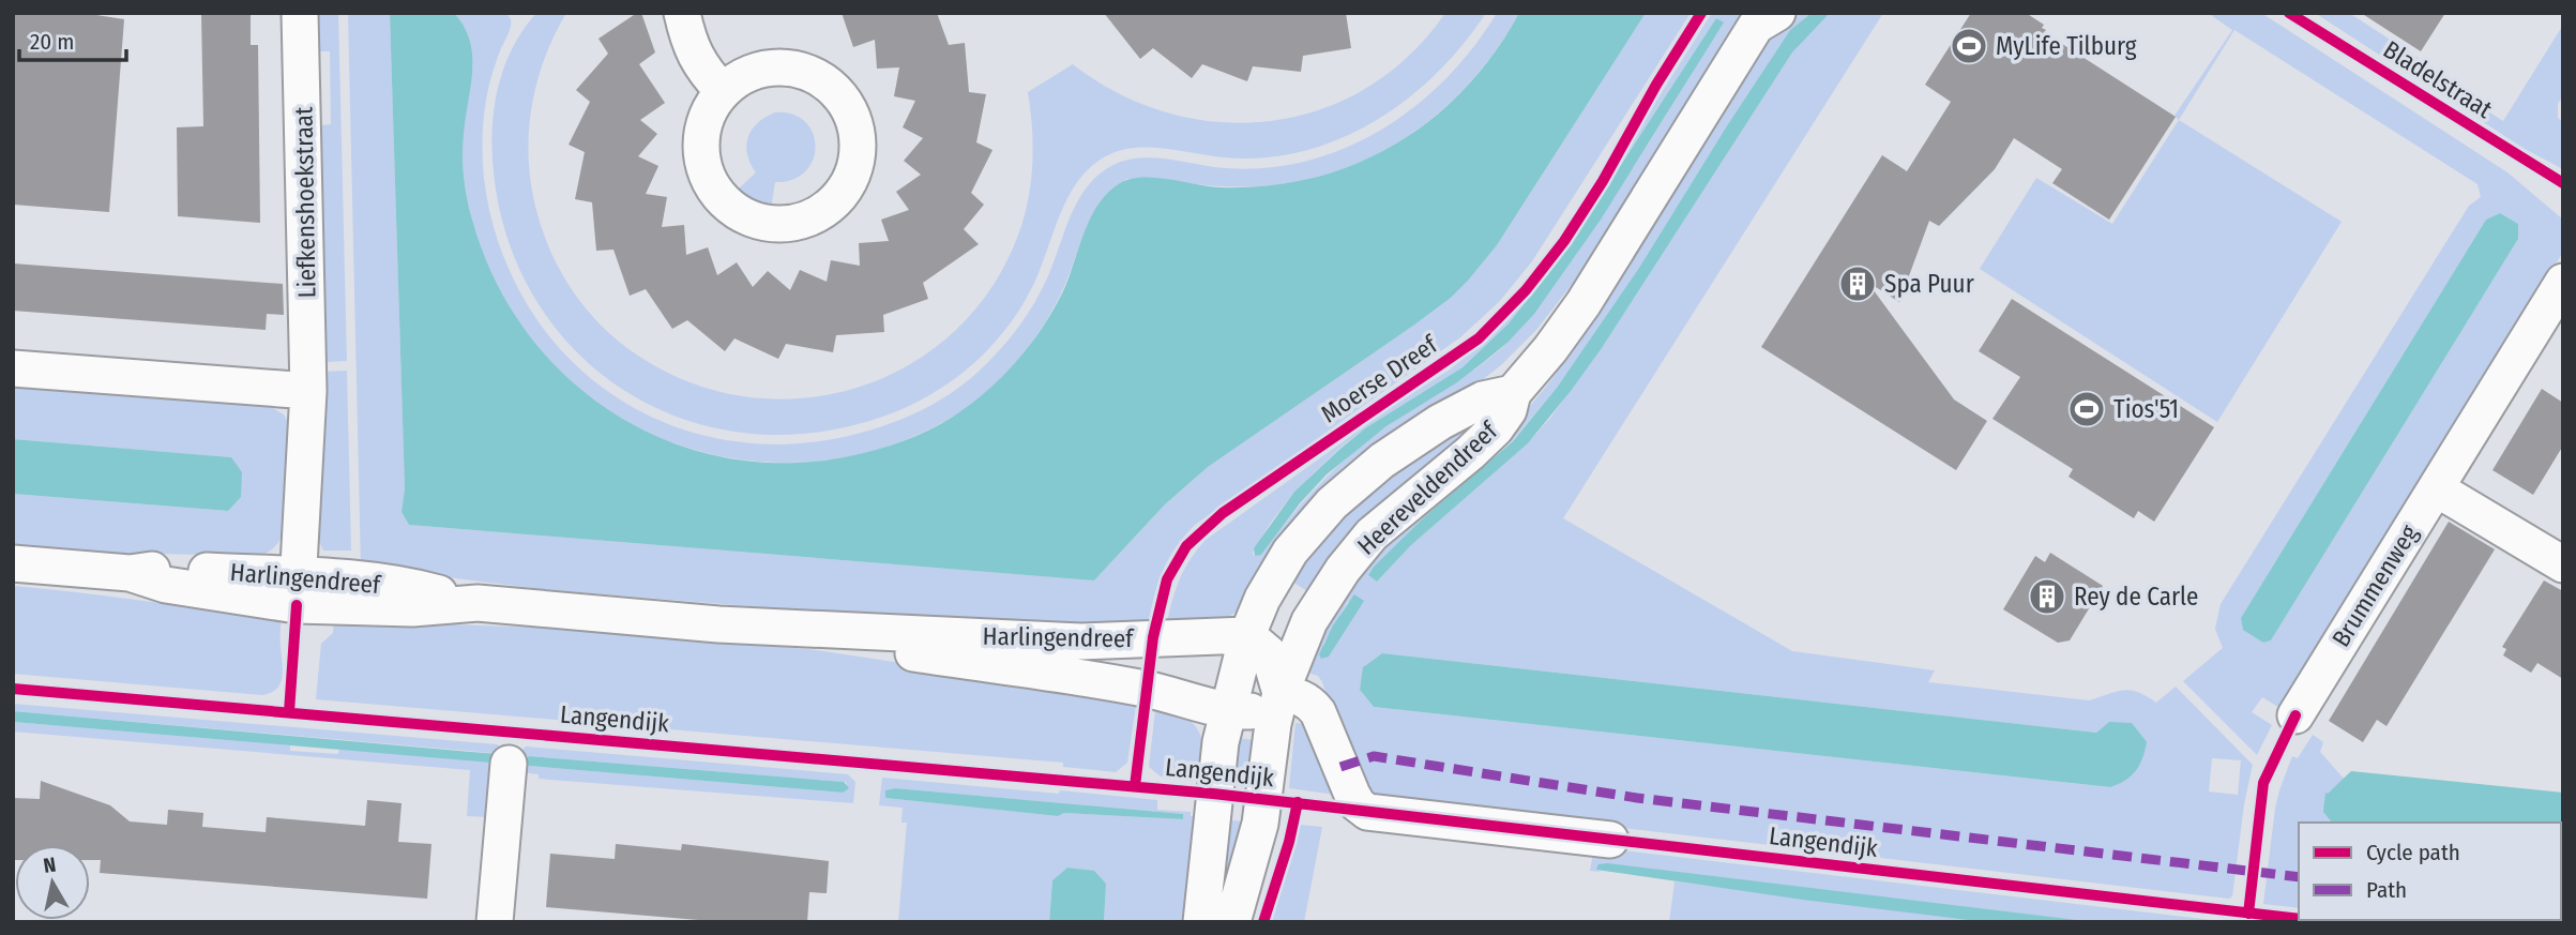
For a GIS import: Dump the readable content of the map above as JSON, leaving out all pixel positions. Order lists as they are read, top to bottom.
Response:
{
  "streets": {
    "street": [
      "Liefkenshoekstraat",
      "Heereveldendreef",
      "Harlingendreef",
      "Brummenweg"
    ],
    "cycle path": ["Bladelstraat", "Moerse Dreef", "Langendijk"]
  },
  "crossings": [
    ["Liefkenshoekstraat", "Harlingendreef"],
    ["Heereveldendreef", "Harlingendreef"]
  ],
  "places": {
    "sports": ["MyLife Tilburg", "Tios'51"],
    "building": ["Spa Puur", "Rey de Carle"]
  },
  "legend": ["Cycle path", "Path"],
  "scale_bar": "20 m",
  "north": "top"
}
